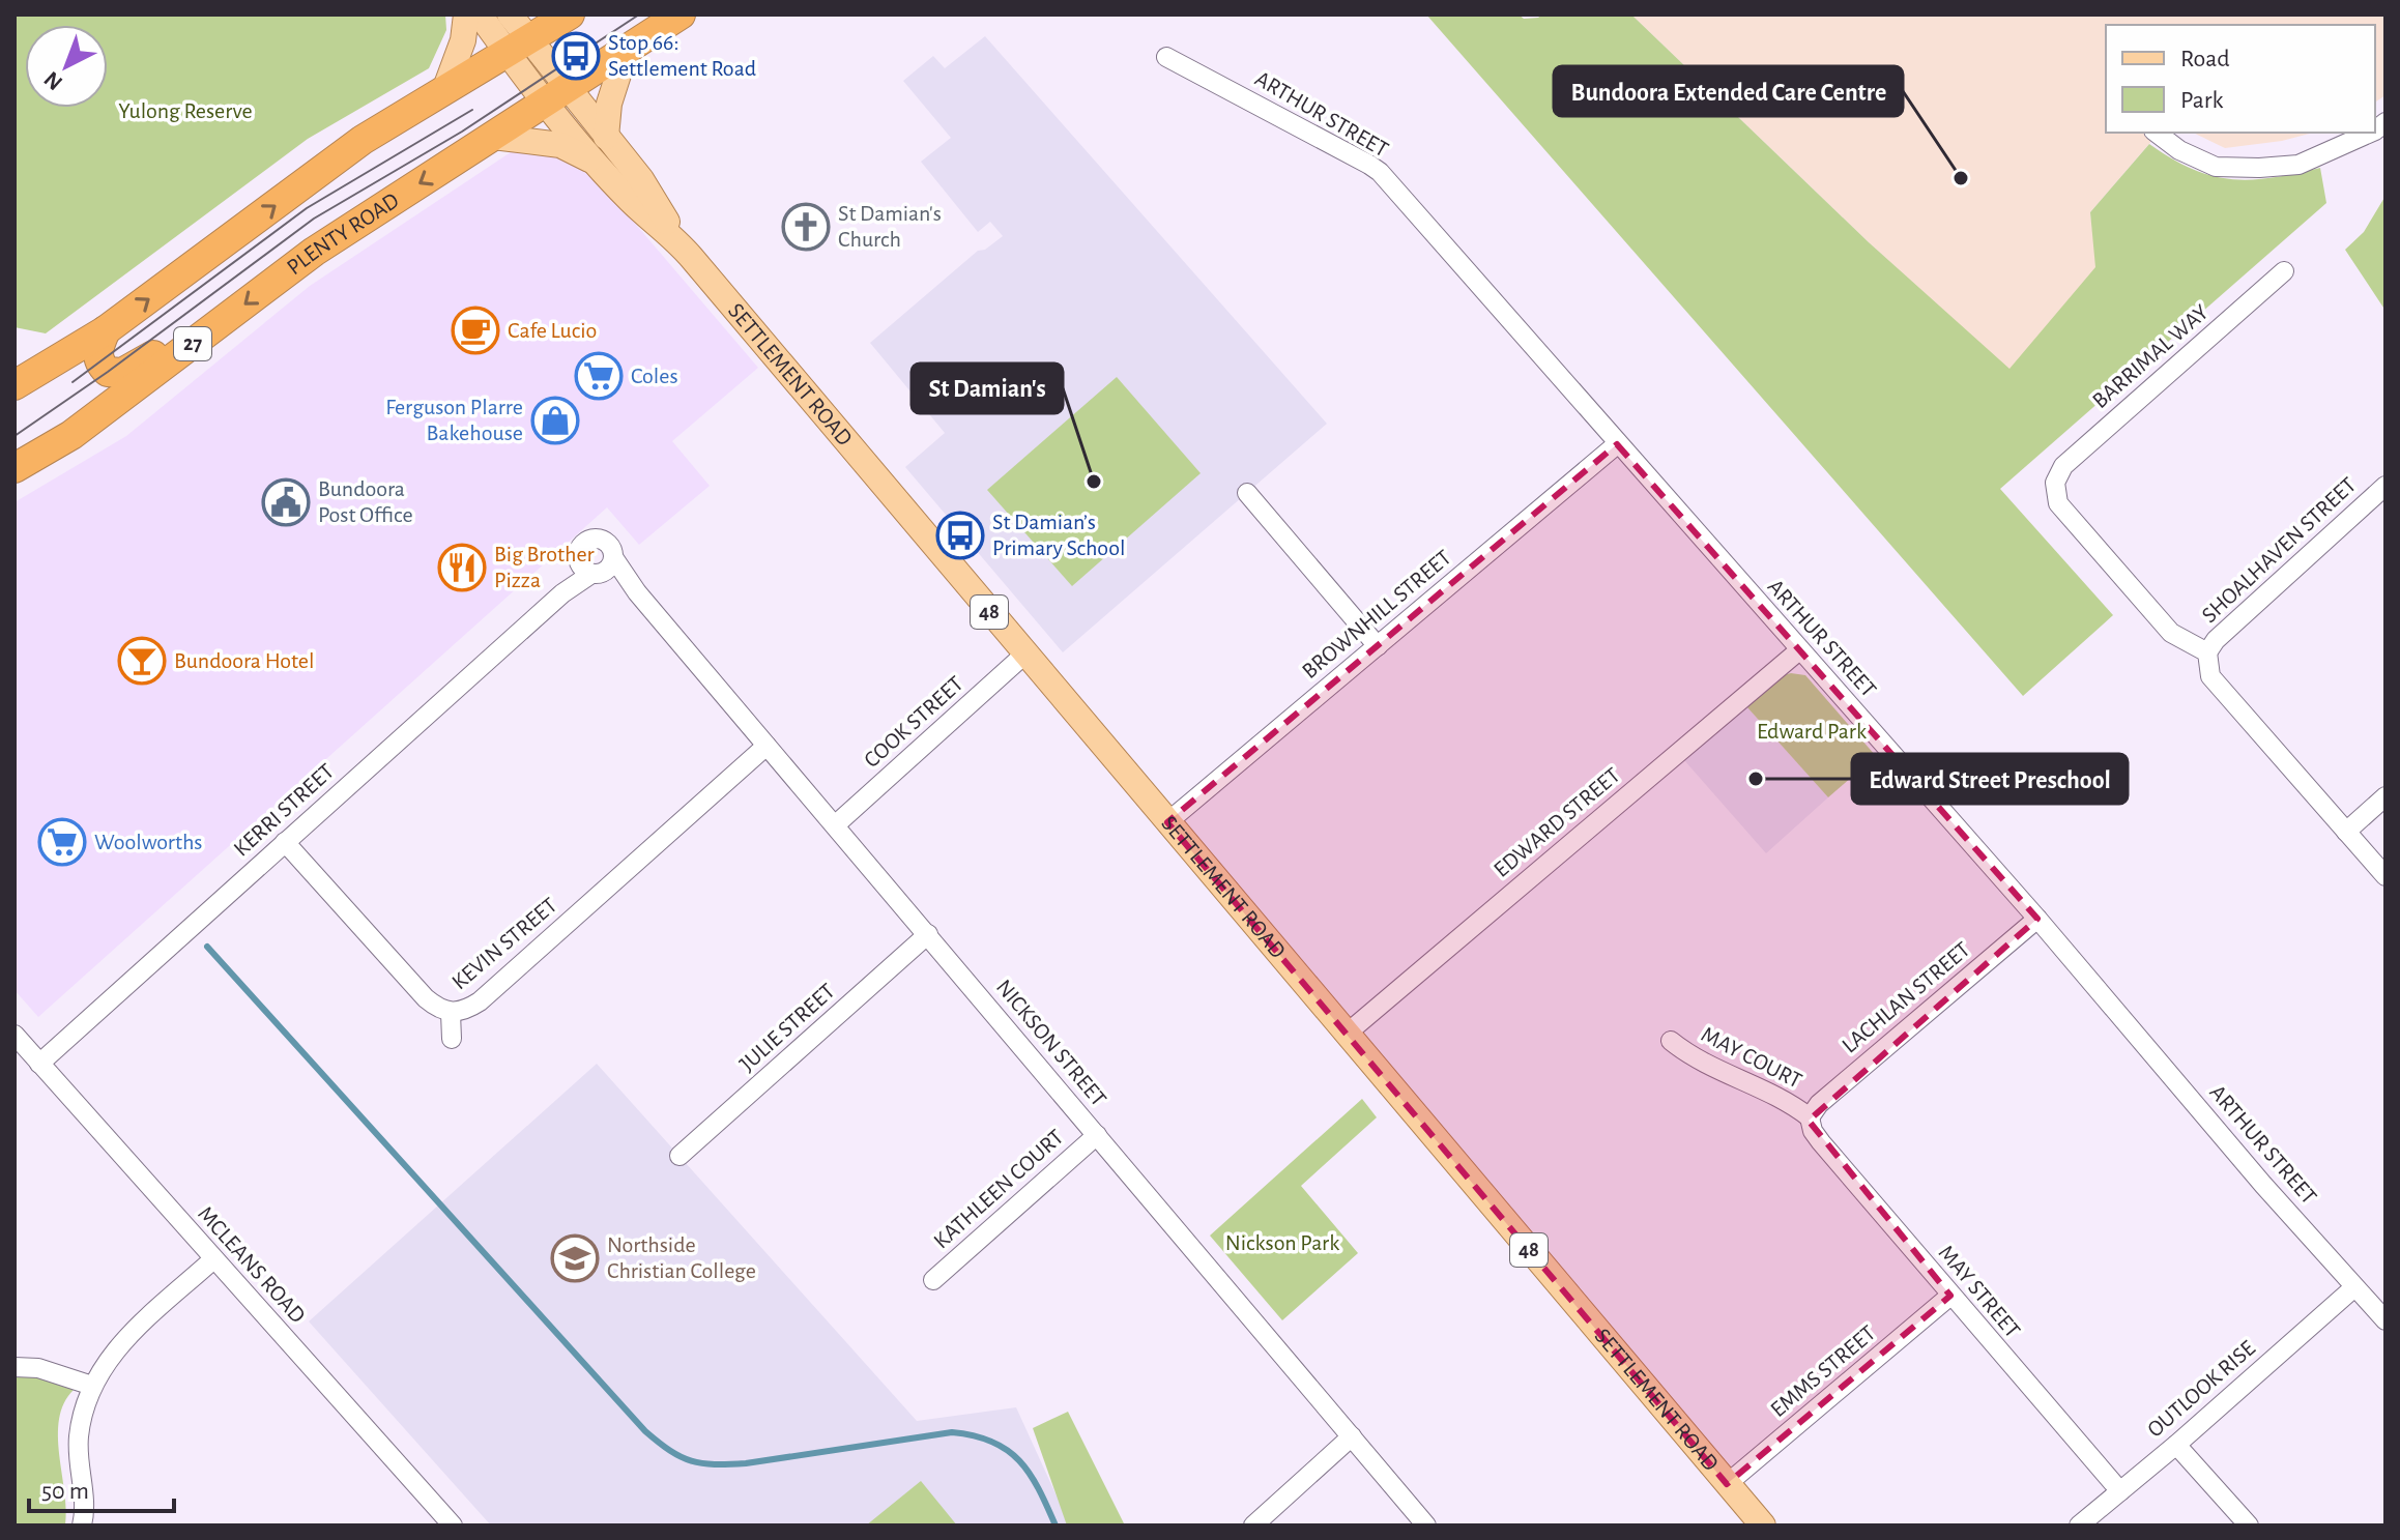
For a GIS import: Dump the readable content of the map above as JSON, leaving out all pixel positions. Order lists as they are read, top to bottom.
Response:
{
  "streets": {
    "highway": ["PLENTY ROAD", "27"],
    "main road": ["SETTLEMENT ROAD", "48"],
    "street": [
      "ARTHUR STREET",
      "BARRIMAL WAY",
      "SHOALHAVEN STREET",
      "BROWNHILL STREET",
      "COOK STREET",
      "KERRI STREET",
      "EDWARD STREET",
      "KEVIN STREET",
      "LACHLAN STREET",
      "JULIE STREET",
      "NICKSON STREET",
      "MAY COURT",
      "KATHLEEN COURT",
      "MCLEANS ROAD",
      "MAY STREET",
      "EMMS STREET",
      "OUTLOOK RISE"
    ]
  },
  "crossings": [
    ["ARTHUR STREET", "BROWNHILL STREET"],
    ["ARTHUR STREET", "EDWARD STREET"],
    ["ARTHUR STREET", "LACHLAN STREET"],
    ["ARTHUR STREET", "OUTLOOK RISE"],
    ["PLENTY ROAD", "SETTLEMENT ROAD"],
    ["BARRIMAL WAY", "SHOALHAVEN STREET"],
    ["SETTLEMENT ROAD", "BROWNHILL STREET"],
    ["SETTLEMENT ROAD", "COOK STREET"],
    ["SETTLEMENT ROAD", "EDWARD STREET"],
    ["SETTLEMENT ROAD", "EMMS STREET"],
    ["COOK STREET", "NICKSON STREET"],
    ["KERRI STREET", "KEVIN STREET"],
    ["KERRI STREET", "NICKSON STREET"],
    ["KERRI STREET", "MCLEANS ROAD"],
    ["KEVIN STREET", "NICKSON STREET"],
    ["LACHLAN STREET", "MAY COURT"],
    ["LACHLAN STREET", "MAY STREET"],
    ["JULIE STREET", "NICKSON STREET"],
    ["NICKSON STREET", "KATHLEEN COURT"],
    ["MAY COURT", "MAY STREET"],
    ["MAY STREET", "EMMS STREET"],
    ["MAY STREET", "OUTLOOK RISE"]
  ],
  "parks": ["Yulong Reserve", "Edward Park", "Nickson Park"],
  "places": {
    "bus stop": ["Stop 66: Settlement Road", "St Damian’s Primary School"],
    "other": ["Bundoora Extended Care Centre", "St Damian's", "Edward Street Preschool"],
    "church": ["St Damian's Church"],
    "cafe": ["Cafe Lucio"],
    "supermarket": ["Coles", "Woolworths"],
    "shop": ["Ferguson Plarre Bakehouse"],
    "public building": ["Bundoora Post Office"],
    "restaurant": ["Big Brother Pizza"],
    "bar": ["Bundoora Hotel"],
    "school or university": ["Northside Christian College"]
  },
  "legend": ["Road", "Park"],
  "scale_bar": "50 m",
  "north": "bottom left"
}
